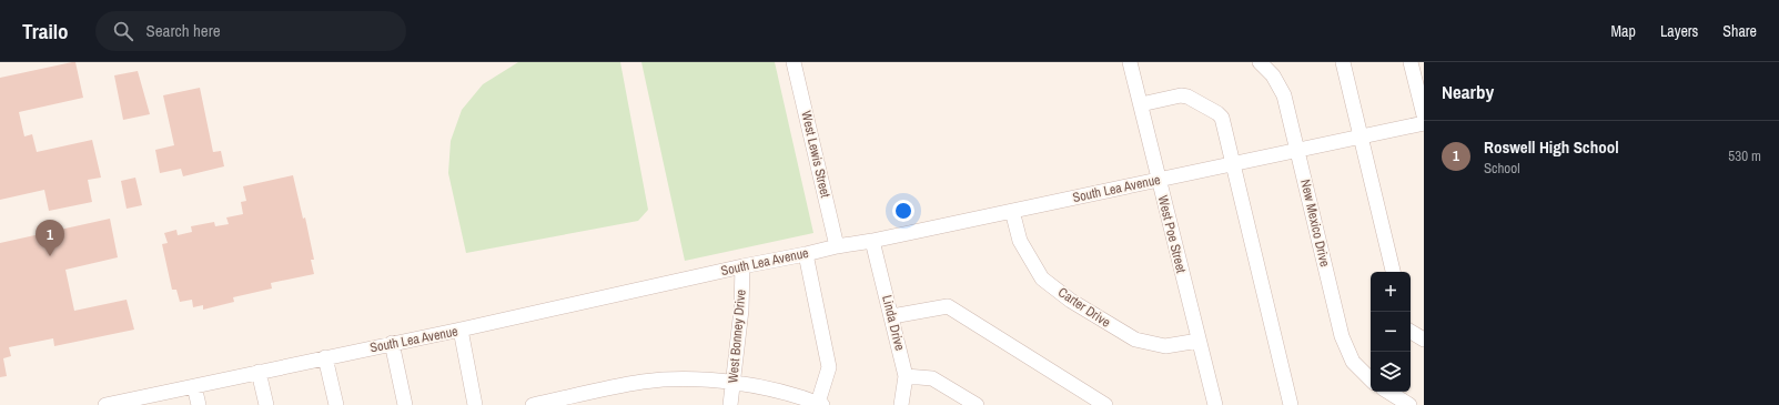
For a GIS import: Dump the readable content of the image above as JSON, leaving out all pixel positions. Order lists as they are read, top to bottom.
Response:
{
  "streets": {
    "street": [
      "West Lewis Street",
      "South Lea Avenue",
      "New Mexico Drive",
      "West Poe Street",
      "Carter Drive",
      "Linda Drive",
      "West Bonney Drive"
    ]
  },
  "crossings": [
    ["West Lewis Street", "South Lea Avenue"],
    ["South Lea Avenue", "New Mexico Drive"],
    ["South Lea Avenue", "West Poe Street"],
    ["South Lea Avenue", "Carter Drive"],
    ["South Lea Avenue", "Linda Drive"],
    ["South Lea Avenue", "West Bonney Drive"],
    ["West Poe Street", "Carter Drive"]
  ],
  "page": {
    "header": "Trailo",
    "search": "Search here",
    "nav": ["Map", "Layers", "Share"],
    "heading": "Nearby",
    "list": [
      {
        "mark": "1",
        "name": "Roswell High School",
        "note": "School",
        "value": "530 m"
      }
    ],
    "pins": "1",
    "map_buttons": ["+", "−"]
  }
}
